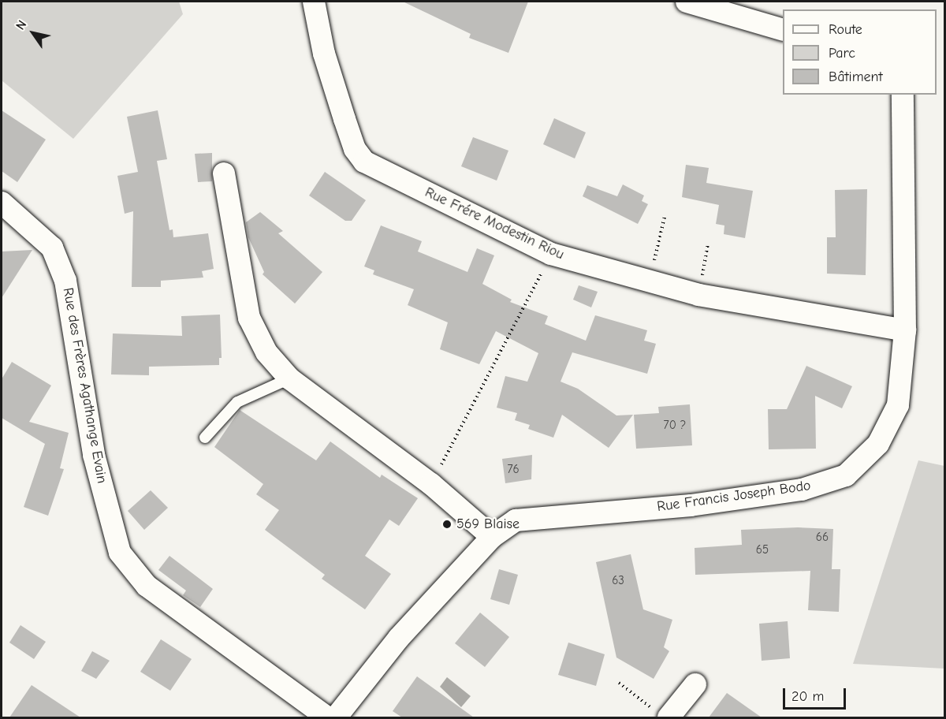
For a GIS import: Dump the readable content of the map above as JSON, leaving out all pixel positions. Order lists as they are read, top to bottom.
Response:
{
  "streets": {
    "street": ["Rue Frére Modestin Riou", "Rue des Frères Agathange Evain", "Rue Francis Joseph Bodo"]
  },
  "crossings": [
    ["Rue Frére Modestin Riou", "Rue Francis Joseph Bodo"]
  ],
  "places": ["569 Blaise"],
  "house_numbers": [
    "70 ?",
    "76",
    "66",
    "65",
    "63"
  ],
  "legend": ["Route", "Parc", "Bâtiment"],
  "scale_bar": "20 m",
  "north": "top left"
}
